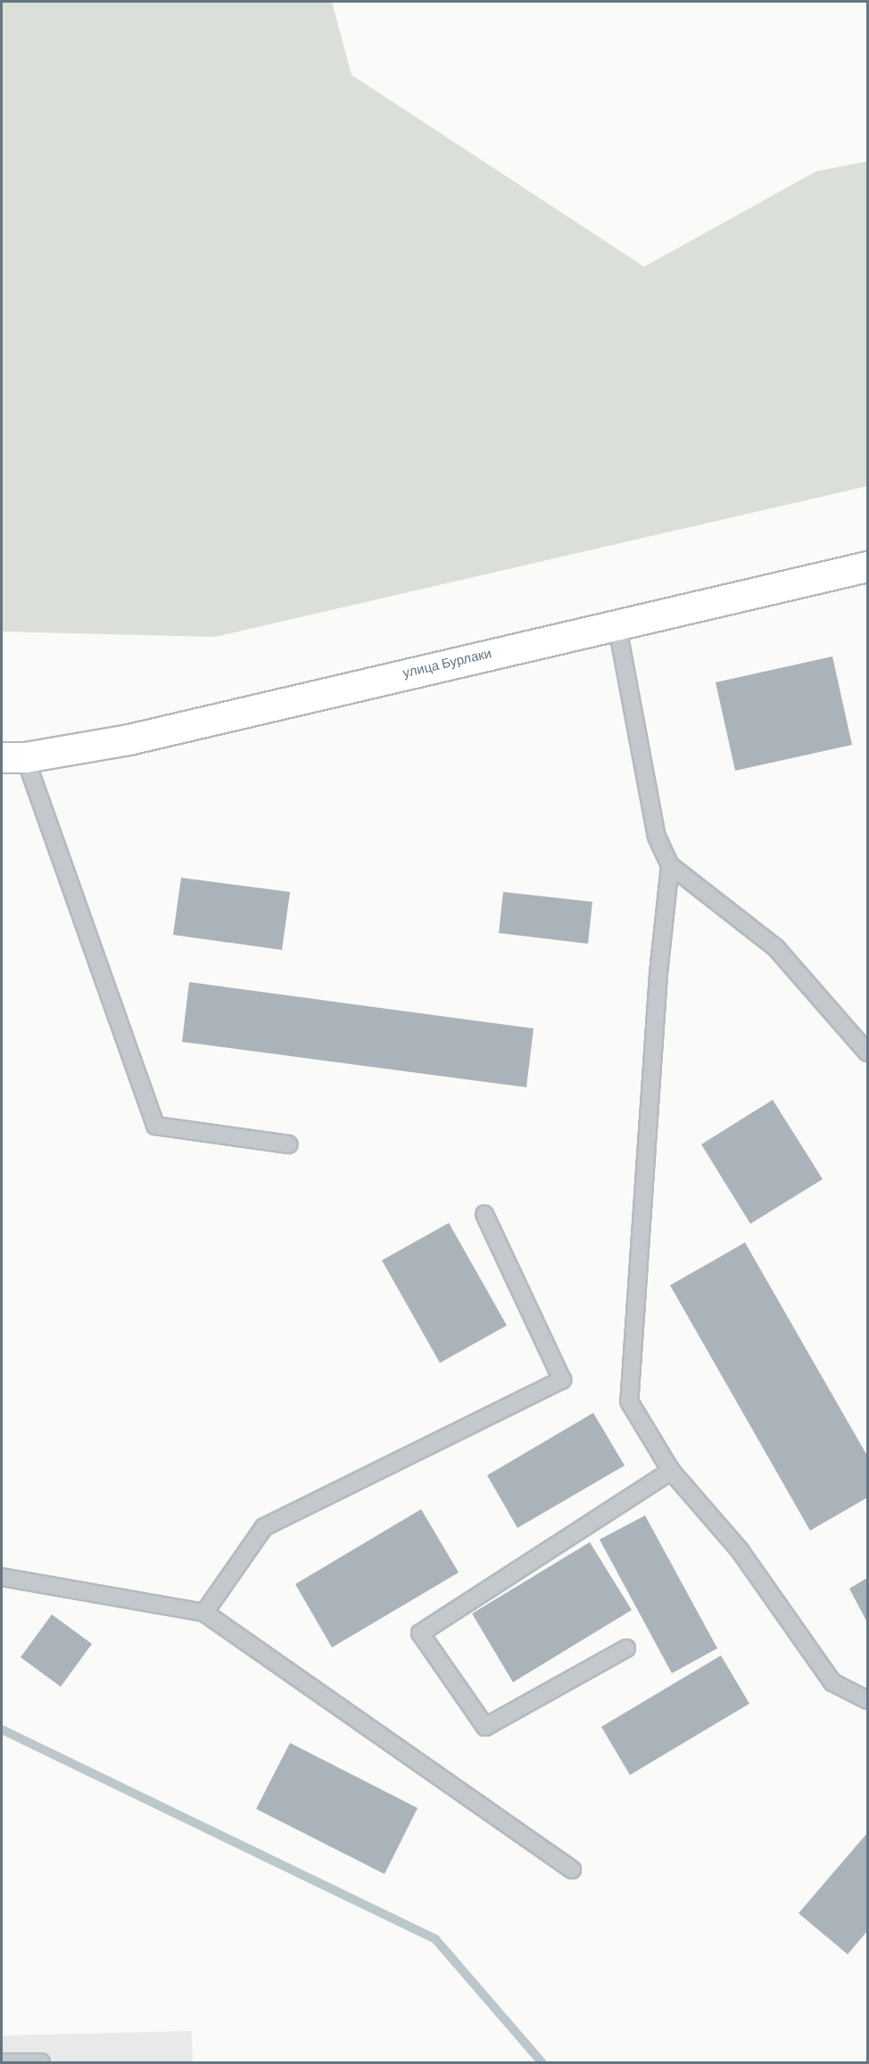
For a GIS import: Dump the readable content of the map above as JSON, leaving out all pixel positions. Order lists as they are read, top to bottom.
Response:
{
  "streets": {
    "street": ["улица Бурлаки"]
  }
}
